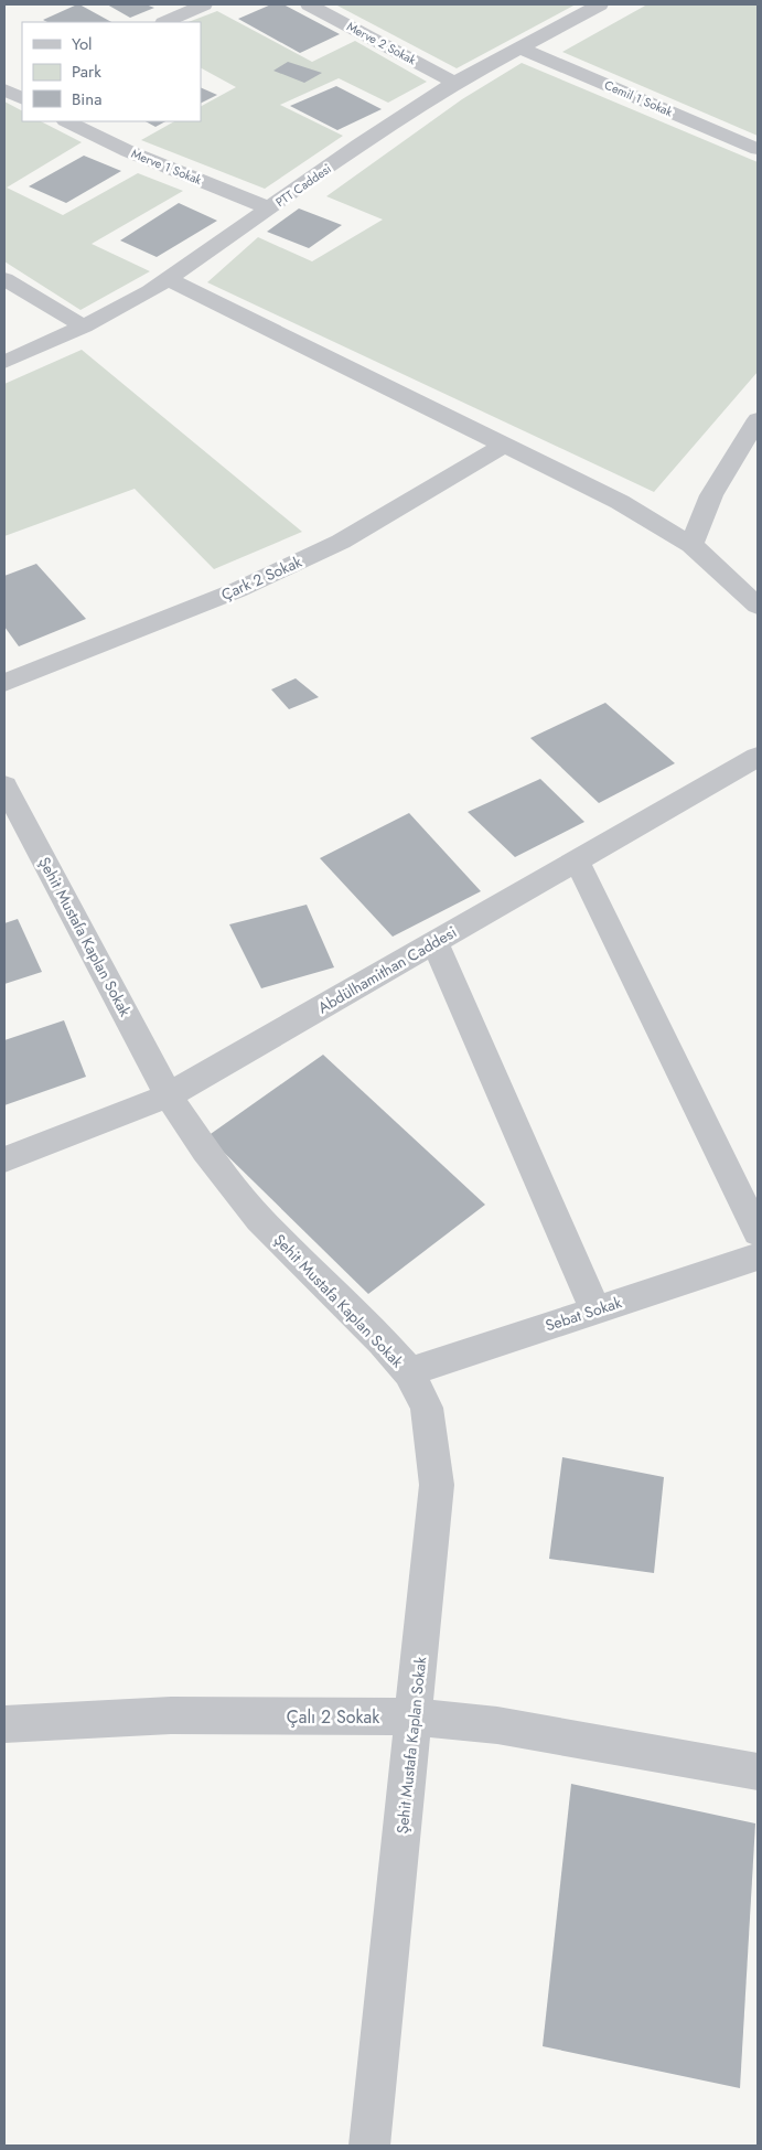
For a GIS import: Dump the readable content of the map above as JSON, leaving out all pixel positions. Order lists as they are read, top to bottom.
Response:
{
  "streets": {
    "street": [
      "Merve 2 Sokak",
      "Cemil 1 Sokak",
      "Merve 1 Sokak",
      "PTT Caddesi",
      "Çark 2 Sokak",
      "Şehit Mustafa Kaplan Sokak",
      "Abdülhamithan Caddesi",
      "Sebat Sokak",
      "Çalı 2 Sokak"
    ]
  },
  "crossings": [
    ["Merve 2 Sokak", "PTT Caddesi"],
    ["Cemil 1 Sokak", "PTT Caddesi"],
    ["Merve 1 Sokak", "PTT Caddesi"],
    ["Şehit Mustafa Kaplan Sokak", "Abdülhamithan Caddesi"],
    ["Şehit Mustafa Kaplan Sokak", "Sebat Sokak"],
    ["Şehit Mustafa Kaplan Sokak", "Çalı 2 Sokak"]
  ],
  "legend": ["Yol", "Park", "Bina"]
}
